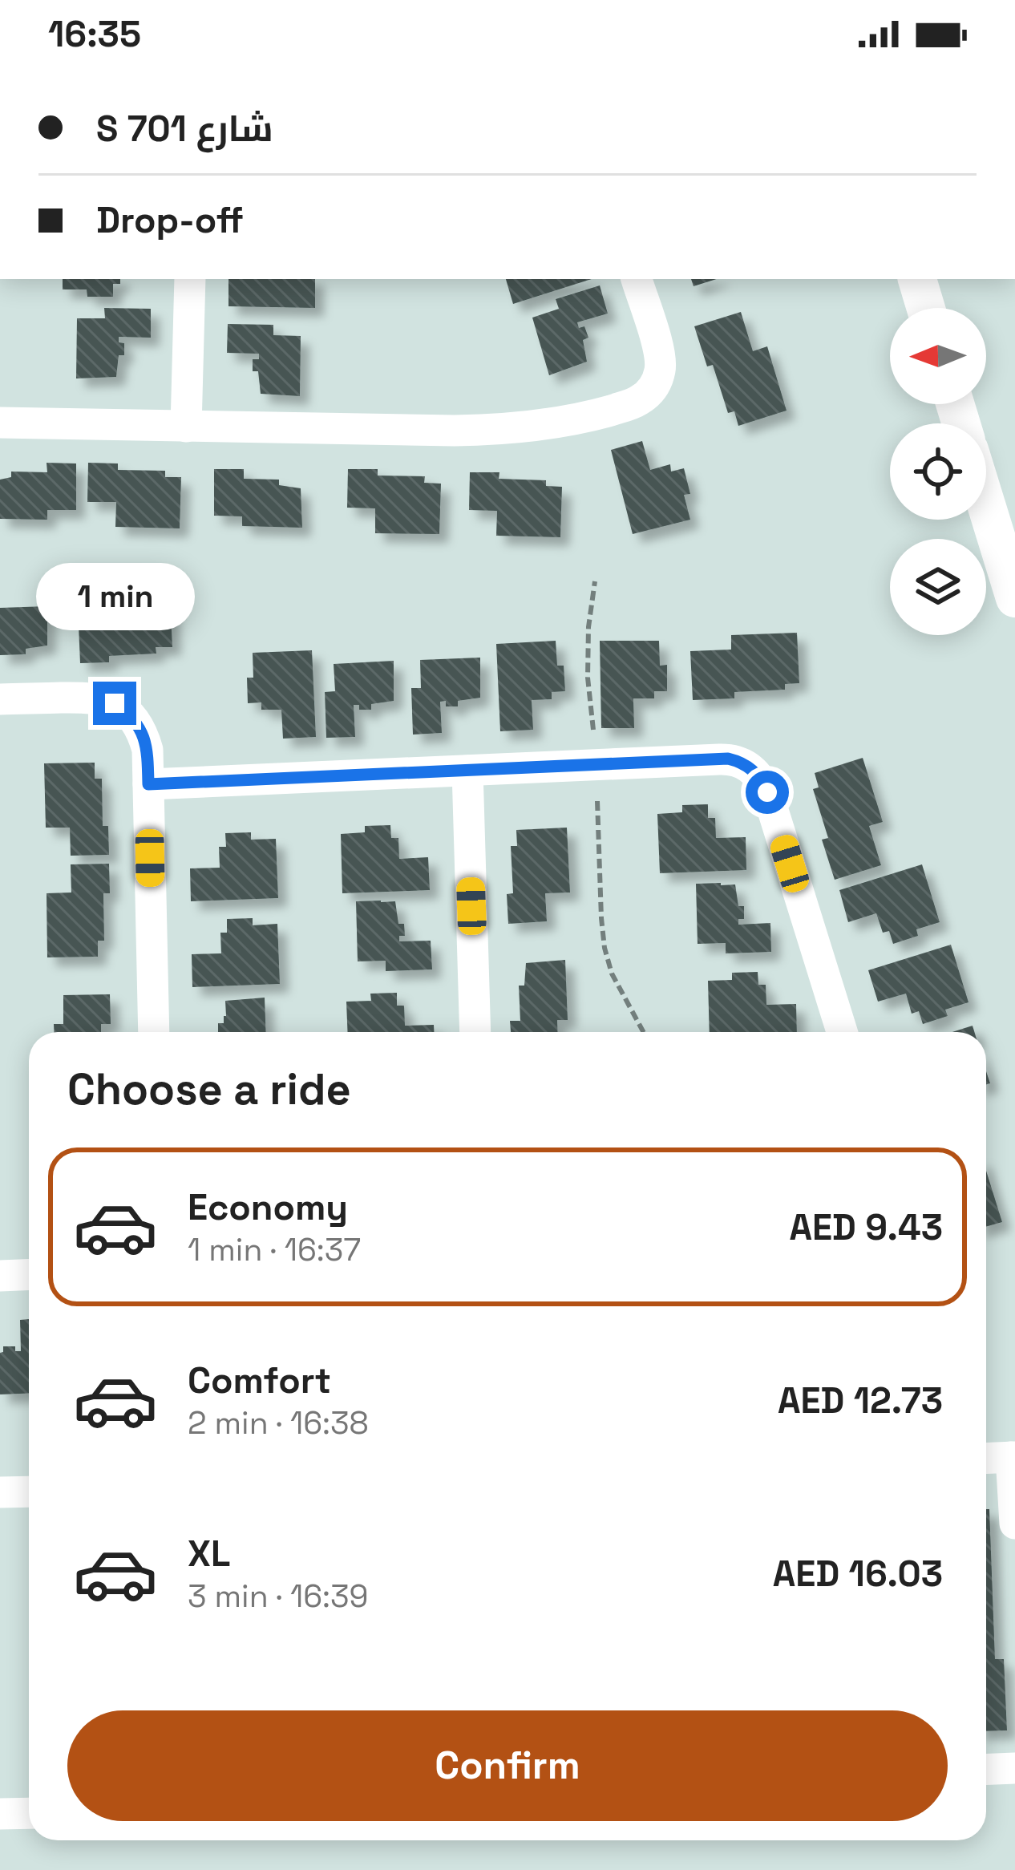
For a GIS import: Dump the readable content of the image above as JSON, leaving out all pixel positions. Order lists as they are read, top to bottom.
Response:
{
  "north": "left",
  "page": {
    "status": "16:35",
    "banner": ["S 701 شارع", "Drop-off"],
    "bubble": "1 min",
    "heading": "Choose a ride",
    "list": [
      {
        "name": "Economy",
        "note": "1 min · 16:37",
        "value": "AED 9.43"
      },
      {
        "name": "Comfort",
        "note": "2 min · 16:38",
        "value": "AED 12.73"
      },
      {
        "name": "XL",
        "note": "3 min · 16:39",
        "value": "AED 16.03"
      }
    ],
    "buttons": "Confirm"
  }
}
